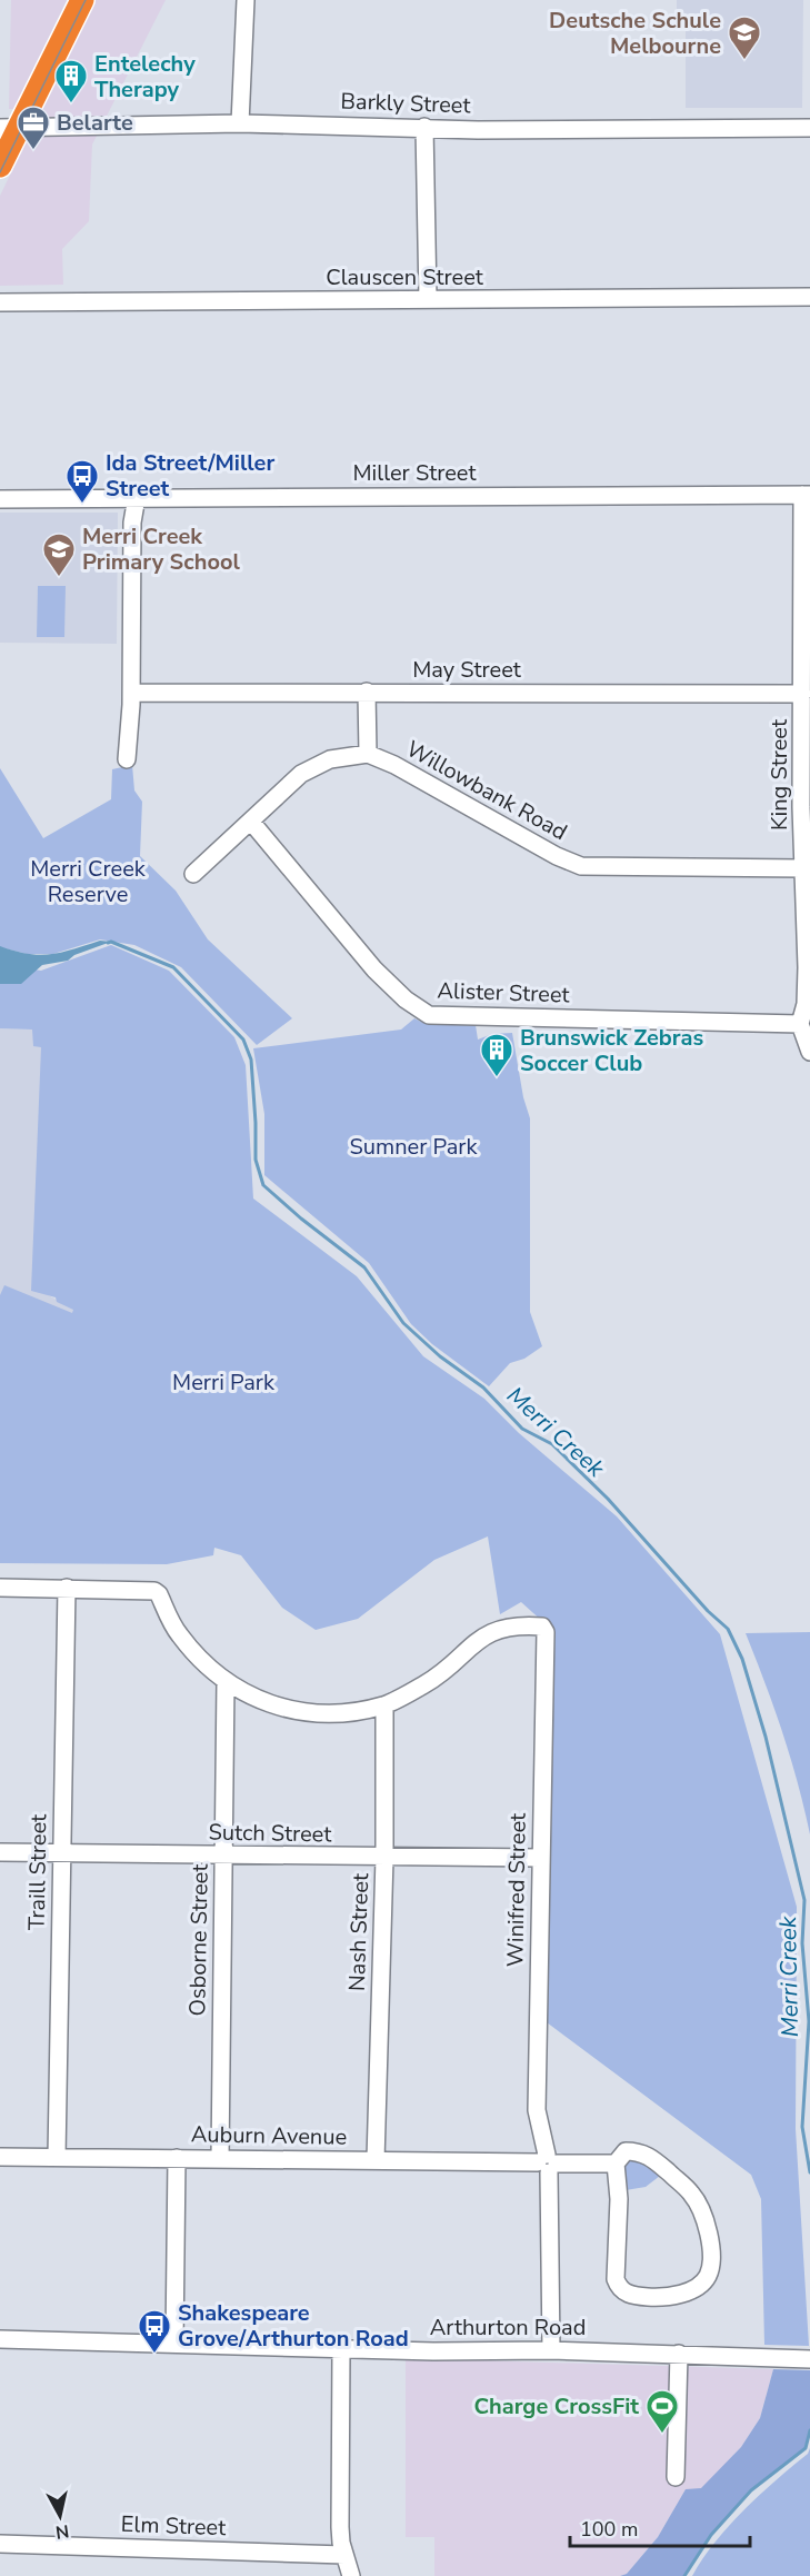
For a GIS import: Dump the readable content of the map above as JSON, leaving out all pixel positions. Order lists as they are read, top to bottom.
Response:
{
  "streets": {
    "street": [
      "Barkly Street",
      "Clauscen Street",
      "Miller Street",
      "May Street",
      "King Street",
      "Willowbank Road",
      "Alister Street",
      "Sutch Street",
      "Traill Street",
      "Winifred Street",
      "Nash Street",
      "Osborne Street",
      "Auburn Avenue",
      "Arthurton Road",
      "Elm Street"
    ]
  },
  "crossings": [
    ["Miller Street", "King Street"],
    ["May Street", "King Street"],
    ["King Street", "Willowbank Road"],
    ["King Street", "Alister Street"],
    ["Sutch Street", "Traill Street"],
    ["Sutch Street", "Winifred Street"],
    ["Sutch Street", "Nash Street"],
    ["Sutch Street", "Osborne Street"],
    ["Traill Street", "Auburn Avenue"],
    ["Winifred Street", "Nash Street"],
    ["Winifred Street", "Auburn Avenue"],
    ["Winifred Street", "Arthurton Road"],
    ["Nash Street", "Auburn Avenue"],
    ["Osborne Street", "Auburn Avenue"]
  ],
  "water": ["Merri Creek"],
  "parks": ["Merri Creek Reserve", "Sumner Park", "Merri Park"],
  "places": {
    "school or university": ["Deutsche Schule Melbourne", "Merri Creek Primary School"],
    "building": ["Entelechy Therapy", "Brunswick Zebras Soccer Club"],
    "office": ["Belarte"],
    "bus stop": ["Ida Street/Miller Street", "Shakespeare Grove/Arthurton Road"],
    "sports": ["Charge CrossFit"]
  },
  "scale_bar": "100 m",
  "north": "bottom"
}
